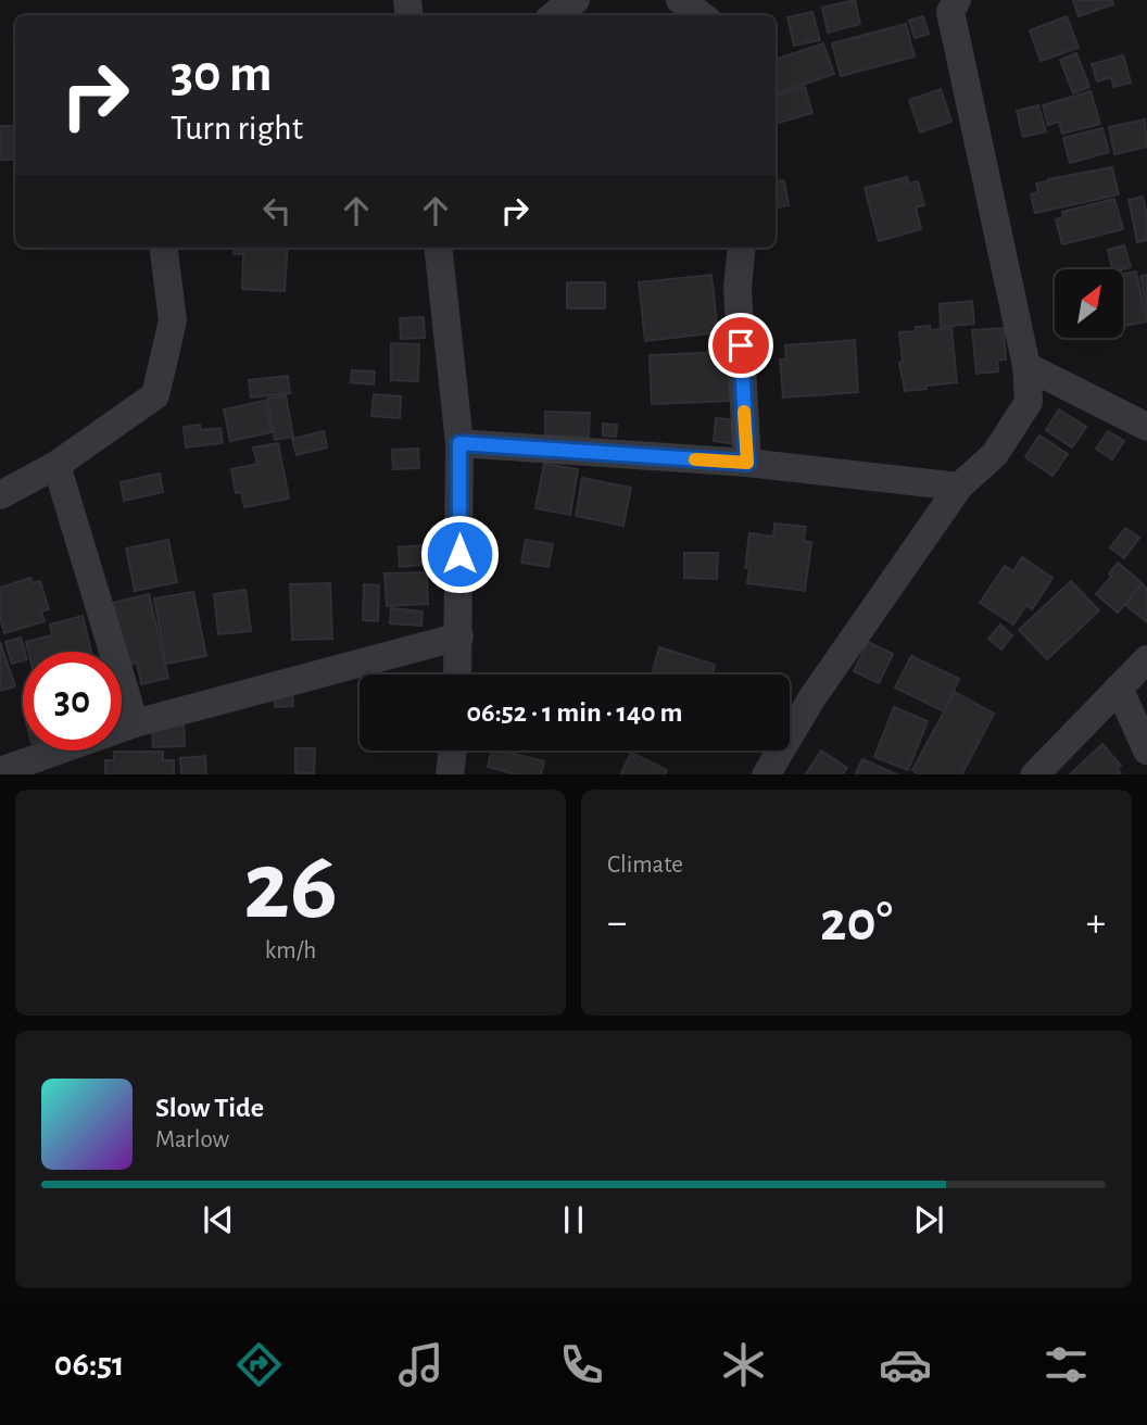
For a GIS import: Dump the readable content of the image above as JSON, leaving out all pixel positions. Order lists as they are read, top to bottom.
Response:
{
  "north": "top right",
  "page": {
    "turn": ["30 m", "Turn right"],
    "limit": "30",
    "trip": "06:52 · 1 min · 140 m",
    "tile": [
      ["26", "km/h"],
      "Climate"
    ],
    "heat": ["−", "20°", "+"],
    "song": ["Slow Tide", "Marlow"],
    "tabs": "06:51"
  }
}
